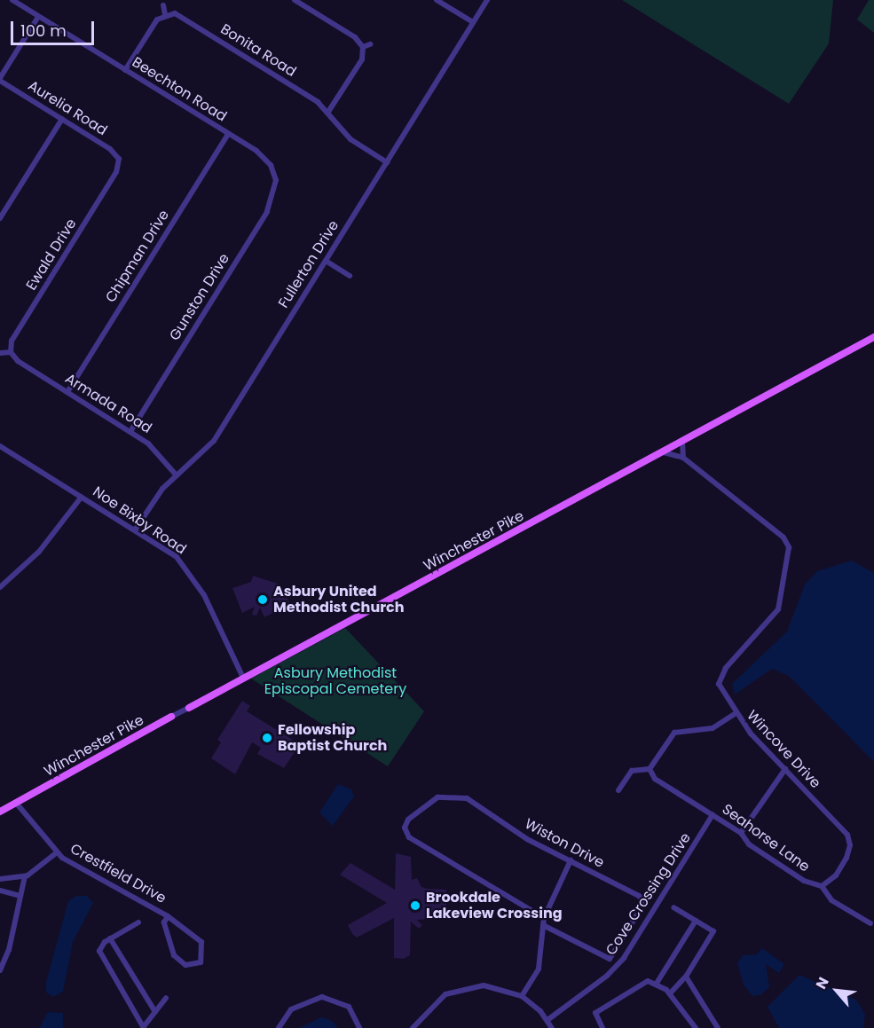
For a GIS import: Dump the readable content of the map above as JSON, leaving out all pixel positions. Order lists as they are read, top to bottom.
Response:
{
  "streets": {
    "main road": ["Winchester Pike"],
    "street": [
      "Bonita Road",
      "Beechton Road",
      "Aurelia Road",
      "Ewald Drive",
      "Chipman Drive",
      "Fullerton Drive",
      "Gunston Drive",
      "Armada Road",
      "Noe Bixby Road",
      "Wincove Drive",
      "Seahorse Lane",
      "Wiston Drive",
      "Crestfield Drive",
      "Cove Crossing Drive"
    ]
  },
  "crossings": [
    ["Bonita Road", "Fullerton Drive"],
    ["Beechton Road", "Chipman Drive"],
    ["Beechton Road", "Gunston Drive"],
    ["Aurelia Road", "Ewald Drive"],
    ["Ewald Drive", "Armada Road"],
    ["Chipman Drive", "Armada Road"],
    ["Fullerton Drive", "Armada Road"],
    ["Fullerton Drive", "Noe Bixby Road"],
    ["Gunston Drive", "Armada Road"],
    ["Noe Bixby Road", "Winchester Pike"],
    ["Winchester Pike", "Wincove Drive"],
    ["Winchester Pike", "Crestfield Drive"],
    ["Wincove Drive", "Seahorse Lane"],
    ["Seahorse Lane", "Cove Crossing Drive"]
  ],
  "parks": ["Asbury Methodist Episcopal Cemetery"],
  "places": ["Asbury United Methodist Church", "Fellowship Baptist Church", "Brookdale Lakeview Crossing"],
  "scale_bar": "100 m",
  "north": "top left"
}
